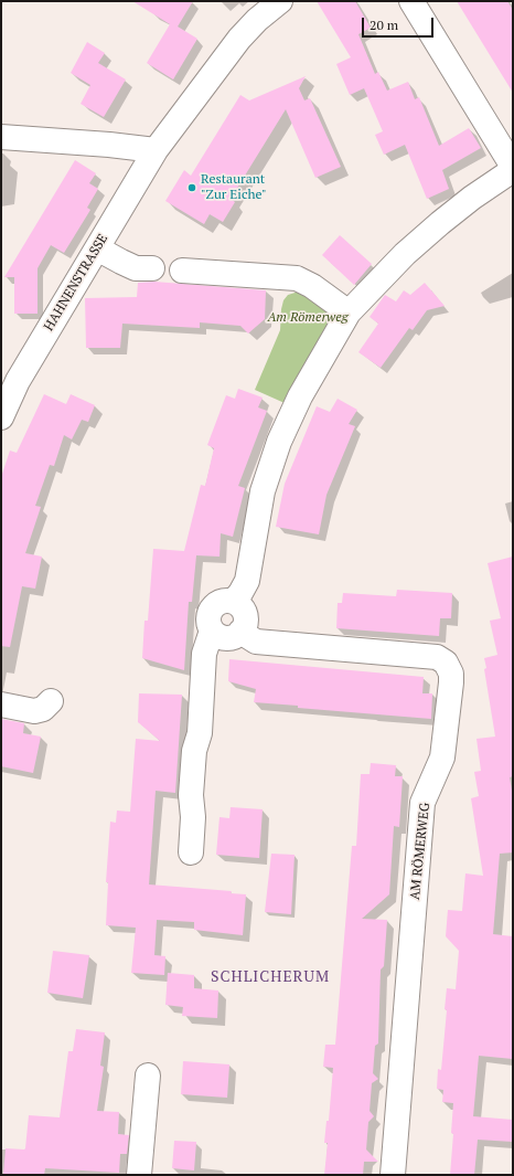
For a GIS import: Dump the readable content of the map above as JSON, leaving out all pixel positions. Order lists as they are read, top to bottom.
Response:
{
  "streets": {
    "street": ["HAHNENSTRASSE", "AM RÖMERWEG"]
  },
  "districts": ["SCHLICHERUM"],
  "parks": ["Am Römerweg"],
  "places": ["Restaurant \"Zur Eiche\""],
  "scale_bar": "20 m"
}
